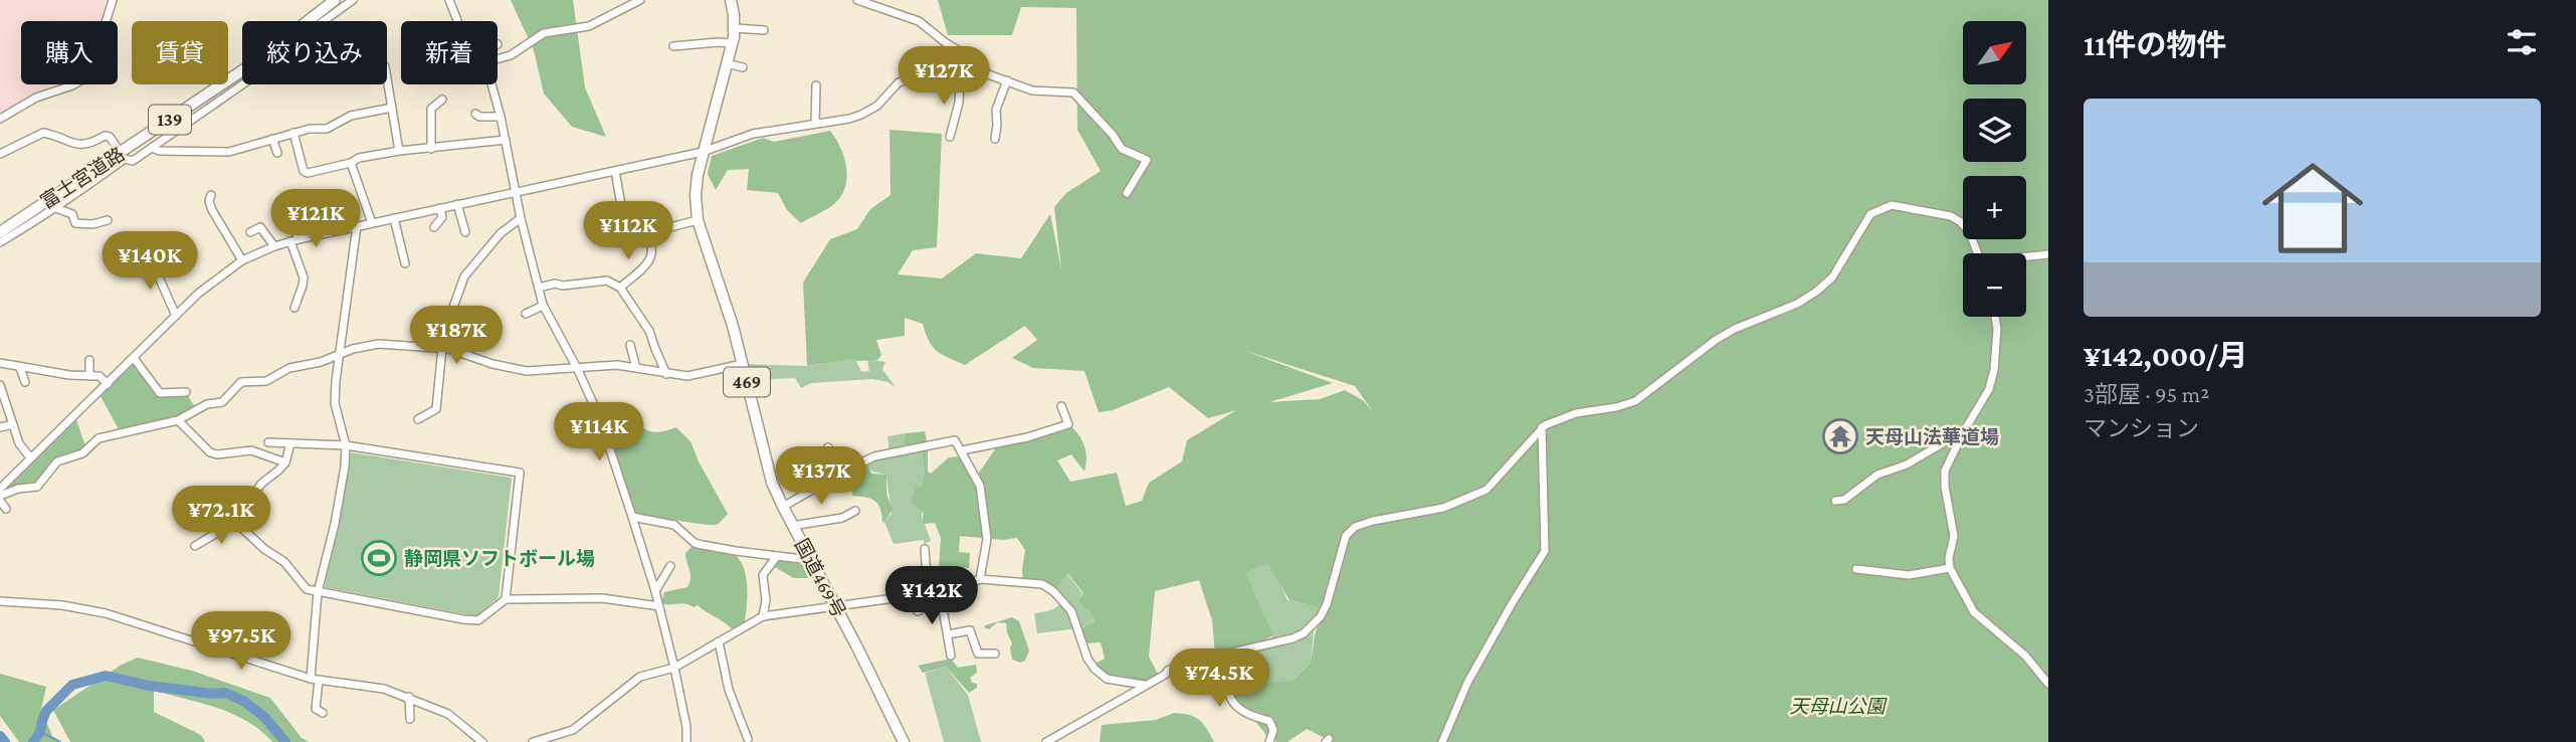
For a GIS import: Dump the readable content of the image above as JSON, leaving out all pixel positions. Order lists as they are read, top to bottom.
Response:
{
  "streets": {
    "highway": [
      "139",
      "富士宮道路",
      "469",
      "国道469号"
    ]
  },
  "parks": ["天母山公園"],
  "places": {
    "temple": ["天母山法華道場"],
    "sports": ["静岡県ソフトボール場"]
  },
  "north": "top right",
  "page": {
    "heading": "11件の物件",
    "map_buttons": ["+", "−"],
    "chip": [
      "購入",
      "賃貸",
      "絞り込み",
      "新着"
    ],
    "price": [
      "¥127K",
      "¥121K",
      "¥112K",
      "¥140K",
      "¥187K",
      "¥114K",
      "¥137K",
      "¥72.1K",
      "¥142K",
      "¥97.5K",
      "¥74.5K"
    ],
    "list": [
      {
        "name": "¥142,000/月",
        "note": "3部屋 · 95 m² · マンション"
      }
    ]
  }
}
